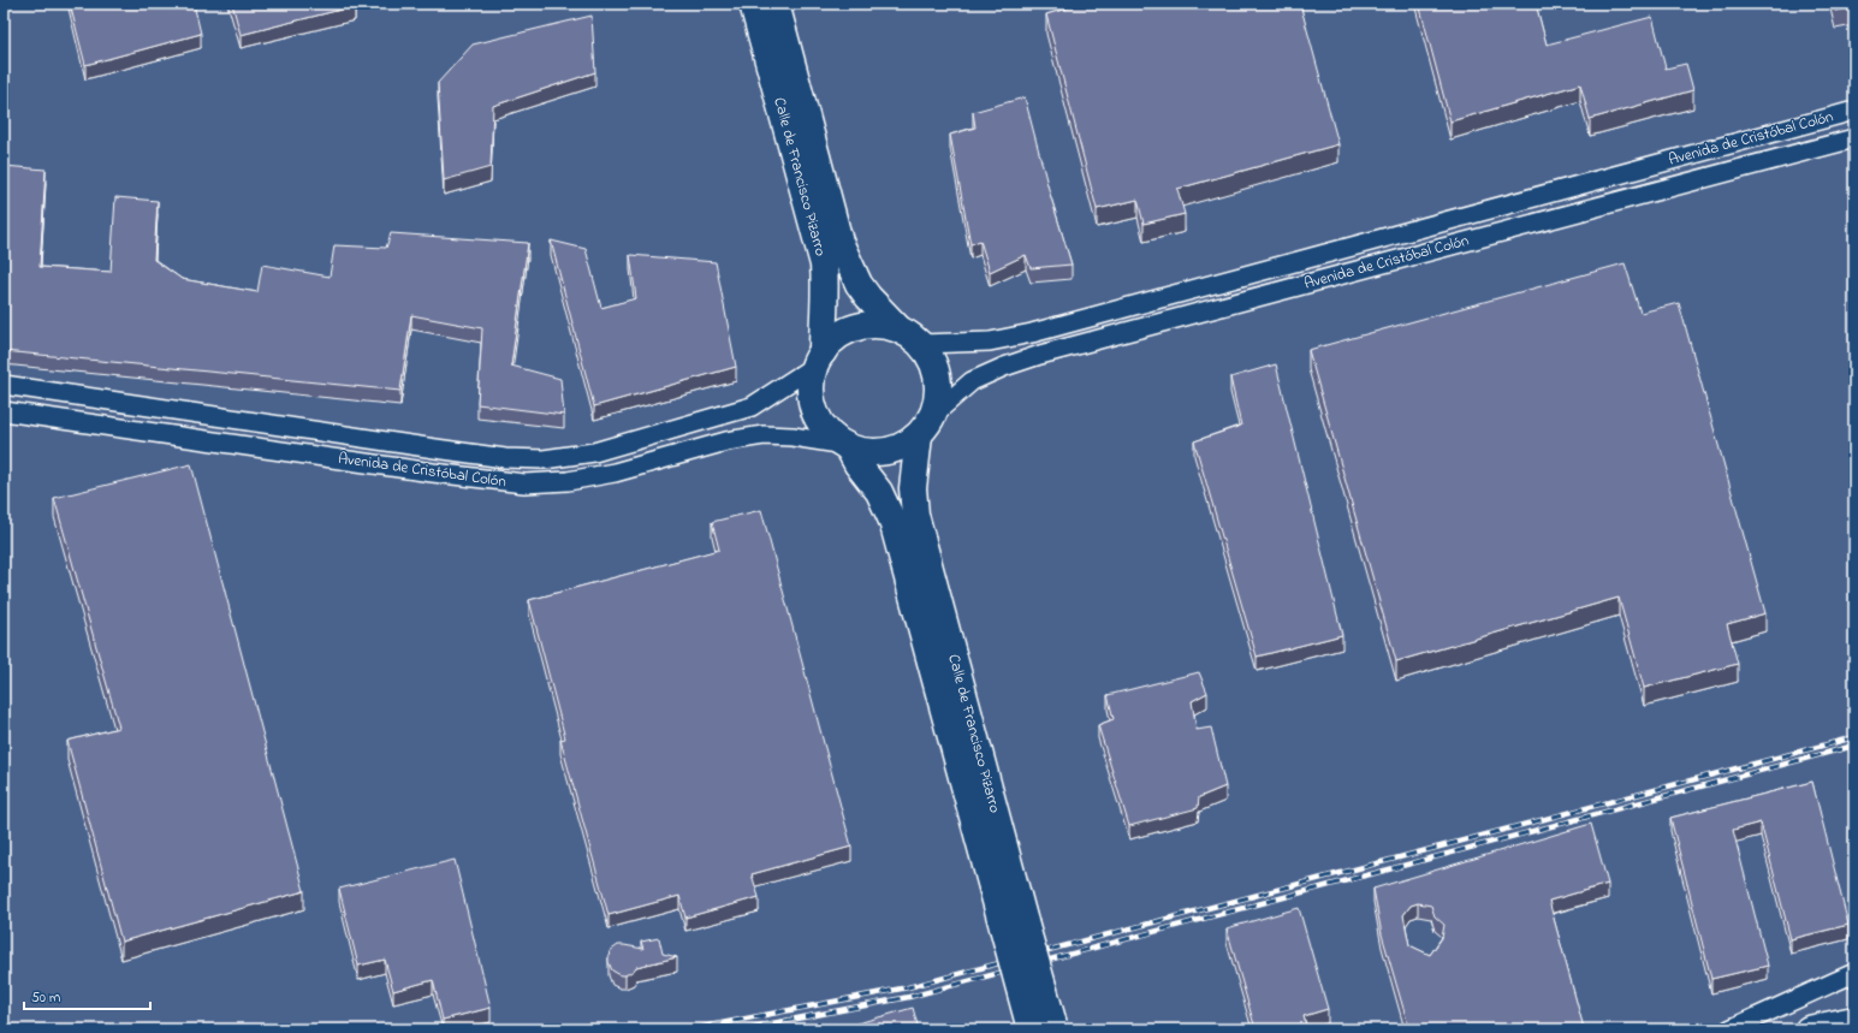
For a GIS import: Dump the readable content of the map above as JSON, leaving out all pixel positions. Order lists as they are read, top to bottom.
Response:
{
  "streets": {
    "main road": ["Calle de Francisco Pizarro"],
    "street": ["Avenida de Cristóbal Colón"]
  },
  "crossings": [
    ["Avenida de Cristóbal Colón", "Calle de Francisco Pizarro"]
  ],
  "scale_bar": "50 m"
}
